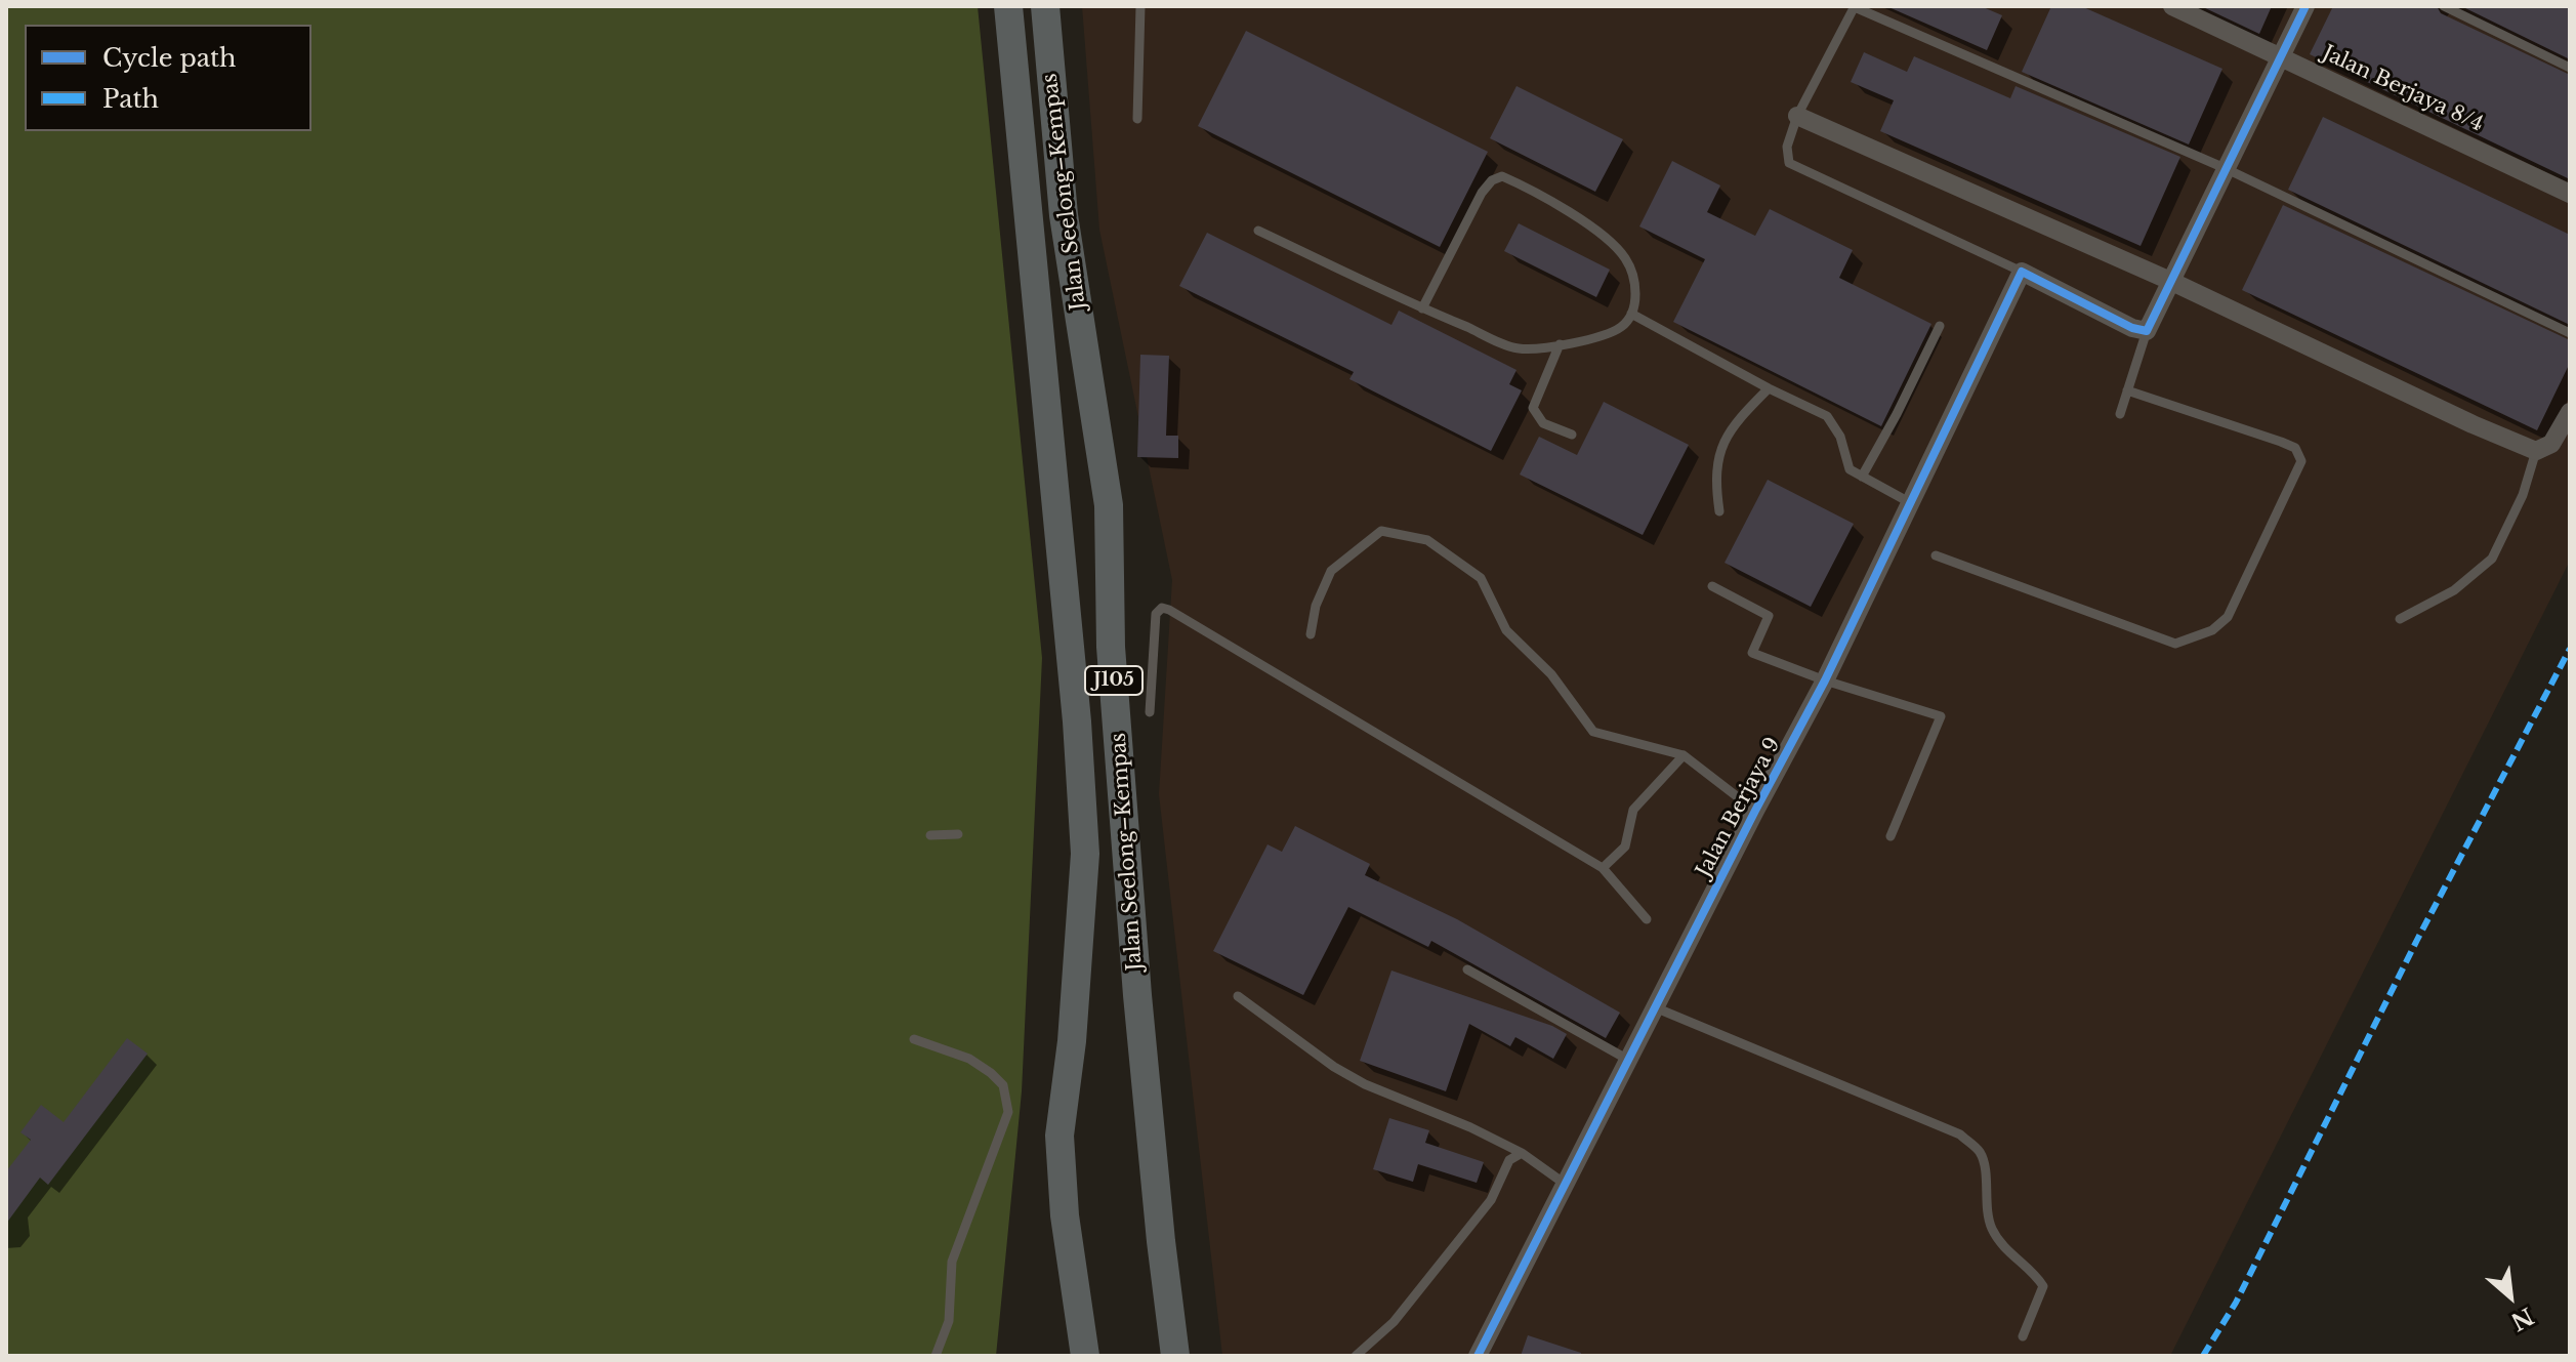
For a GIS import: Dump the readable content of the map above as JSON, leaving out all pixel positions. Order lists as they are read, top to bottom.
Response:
{
  "streets": {
    "main road": ["Jalan Seelong–Kempas", "J105"],
    "street": ["Jalan Berjaya 8/4", "Jalan Berjaya 9"]
  },
  "legend": ["Cycle path", "Path"],
  "north": "bottom right"
}
